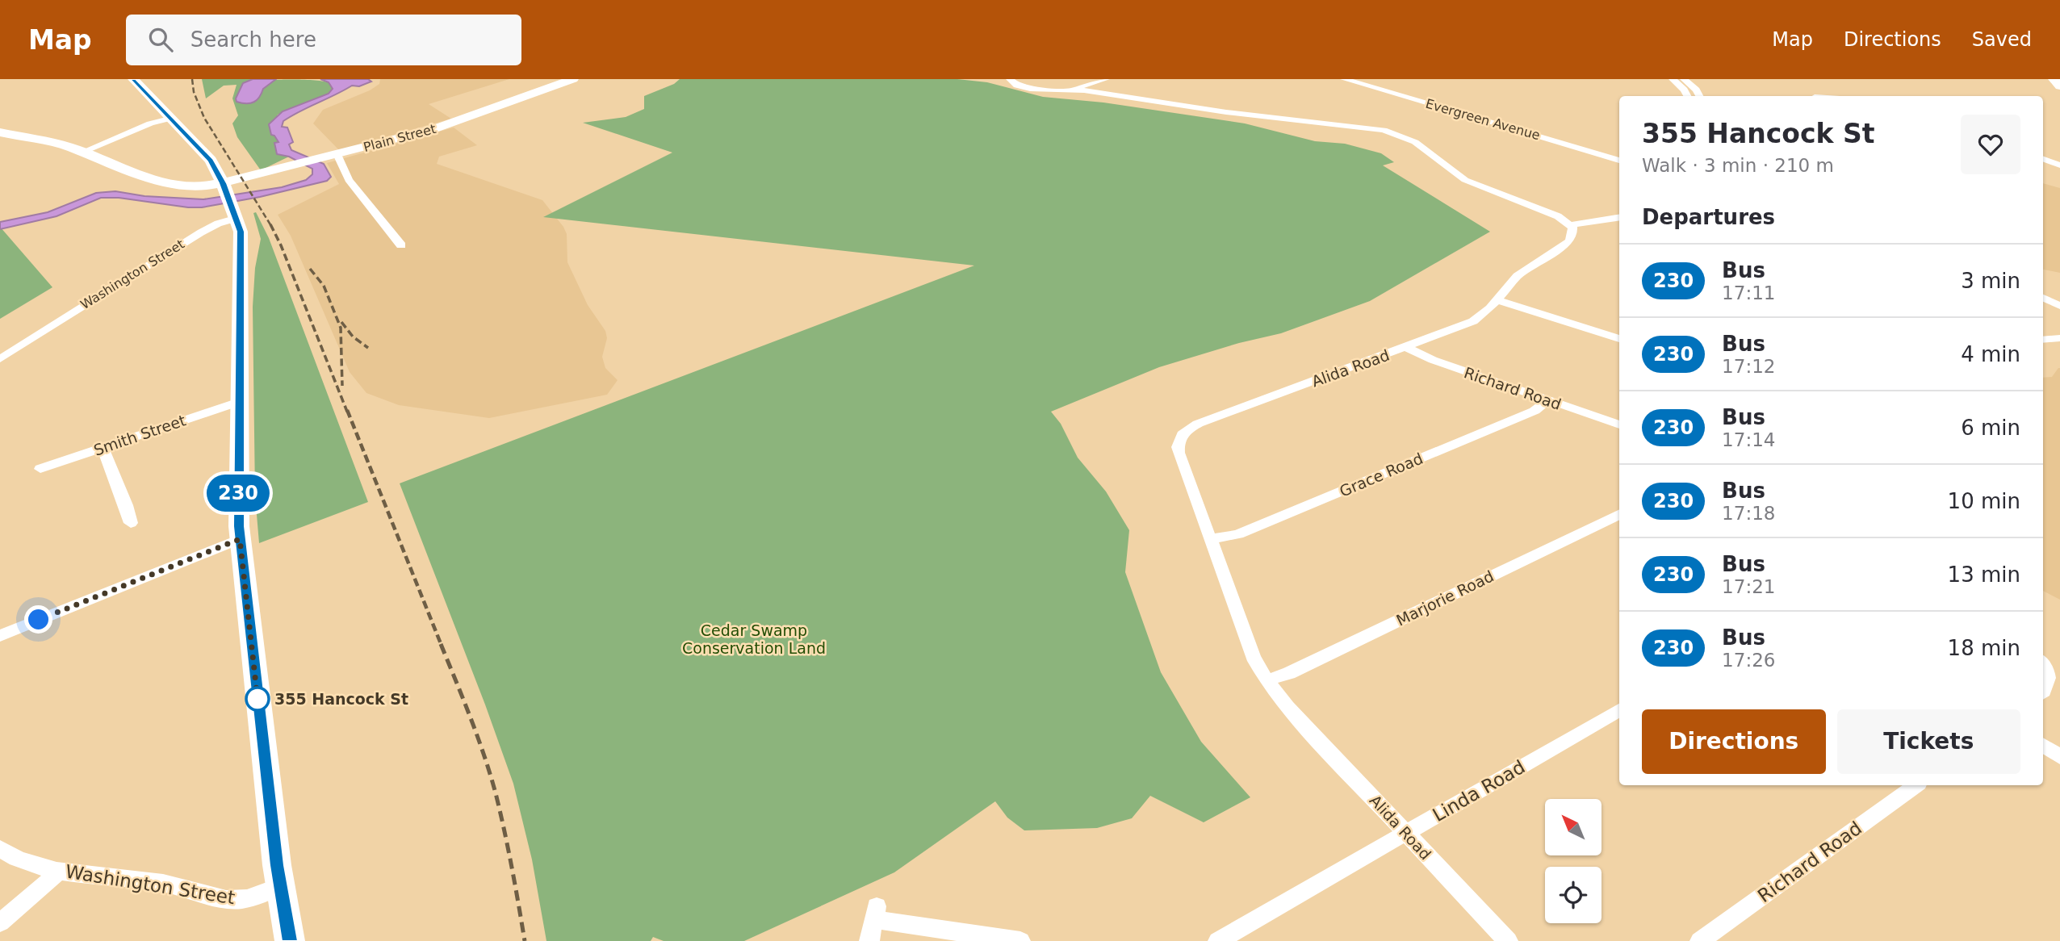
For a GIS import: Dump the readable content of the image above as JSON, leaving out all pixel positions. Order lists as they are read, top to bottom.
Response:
{
  "streets": {
    "main road": ["Plain Street"],
    "street": [
      "Evergreen Avenue",
      "Washington Street",
      "Alida Road",
      "Richard Road",
      "Smith Street",
      "Grace Road",
      "Marjorie Road",
      "Linda Road"
    ]
  },
  "crossings": [
    ["Plain Street", "Washington Street"],
    ["Alida Road", "Richard Road"],
    ["Alida Road", "Grace Road"],
    ["Alida Road", "Marjorie Road"],
    ["Alida Road", "Linda Road"],
    ["Richard Road", "Grace Road"]
  ],
  "parks": ["Cedar Swamp Conservation Land"],
  "places": ["355 Hancock St"],
  "lines": ["bus line 230"],
  "north": "top left",
  "page": {
    "header": "Map",
    "search": "Search here",
    "nav": ["Map", "Directions", "Saved"],
    "on_map": "230",
    "heading": [
      ["355 Hancock St", "Walk · 3 min · 210 m"],
      "Departures"
    ],
    "list": [
      {
        "mark": "230",
        "name": "Bus",
        "note": "17:11",
        "value": "3 min"
      },
      {
        "mark": "230",
        "name": "Bus",
        "note": "17:12",
        "value": "4 min"
      },
      {
        "mark": "230",
        "name": "Bus",
        "note": "17:14",
        "value": "6 min"
      },
      {
        "mark": "230",
        "name": "Bus",
        "note": "17:18",
        "value": "10 min"
      },
      {
        "mark": "230",
        "name": "Bus",
        "note": "17:21",
        "value": "13 min"
      },
      {
        "mark": "230",
        "name": "Bus",
        "note": "17:26",
        "value": "18 min"
      }
    ],
    "buttons": ["Directions", "Tickets"]
  }
}
